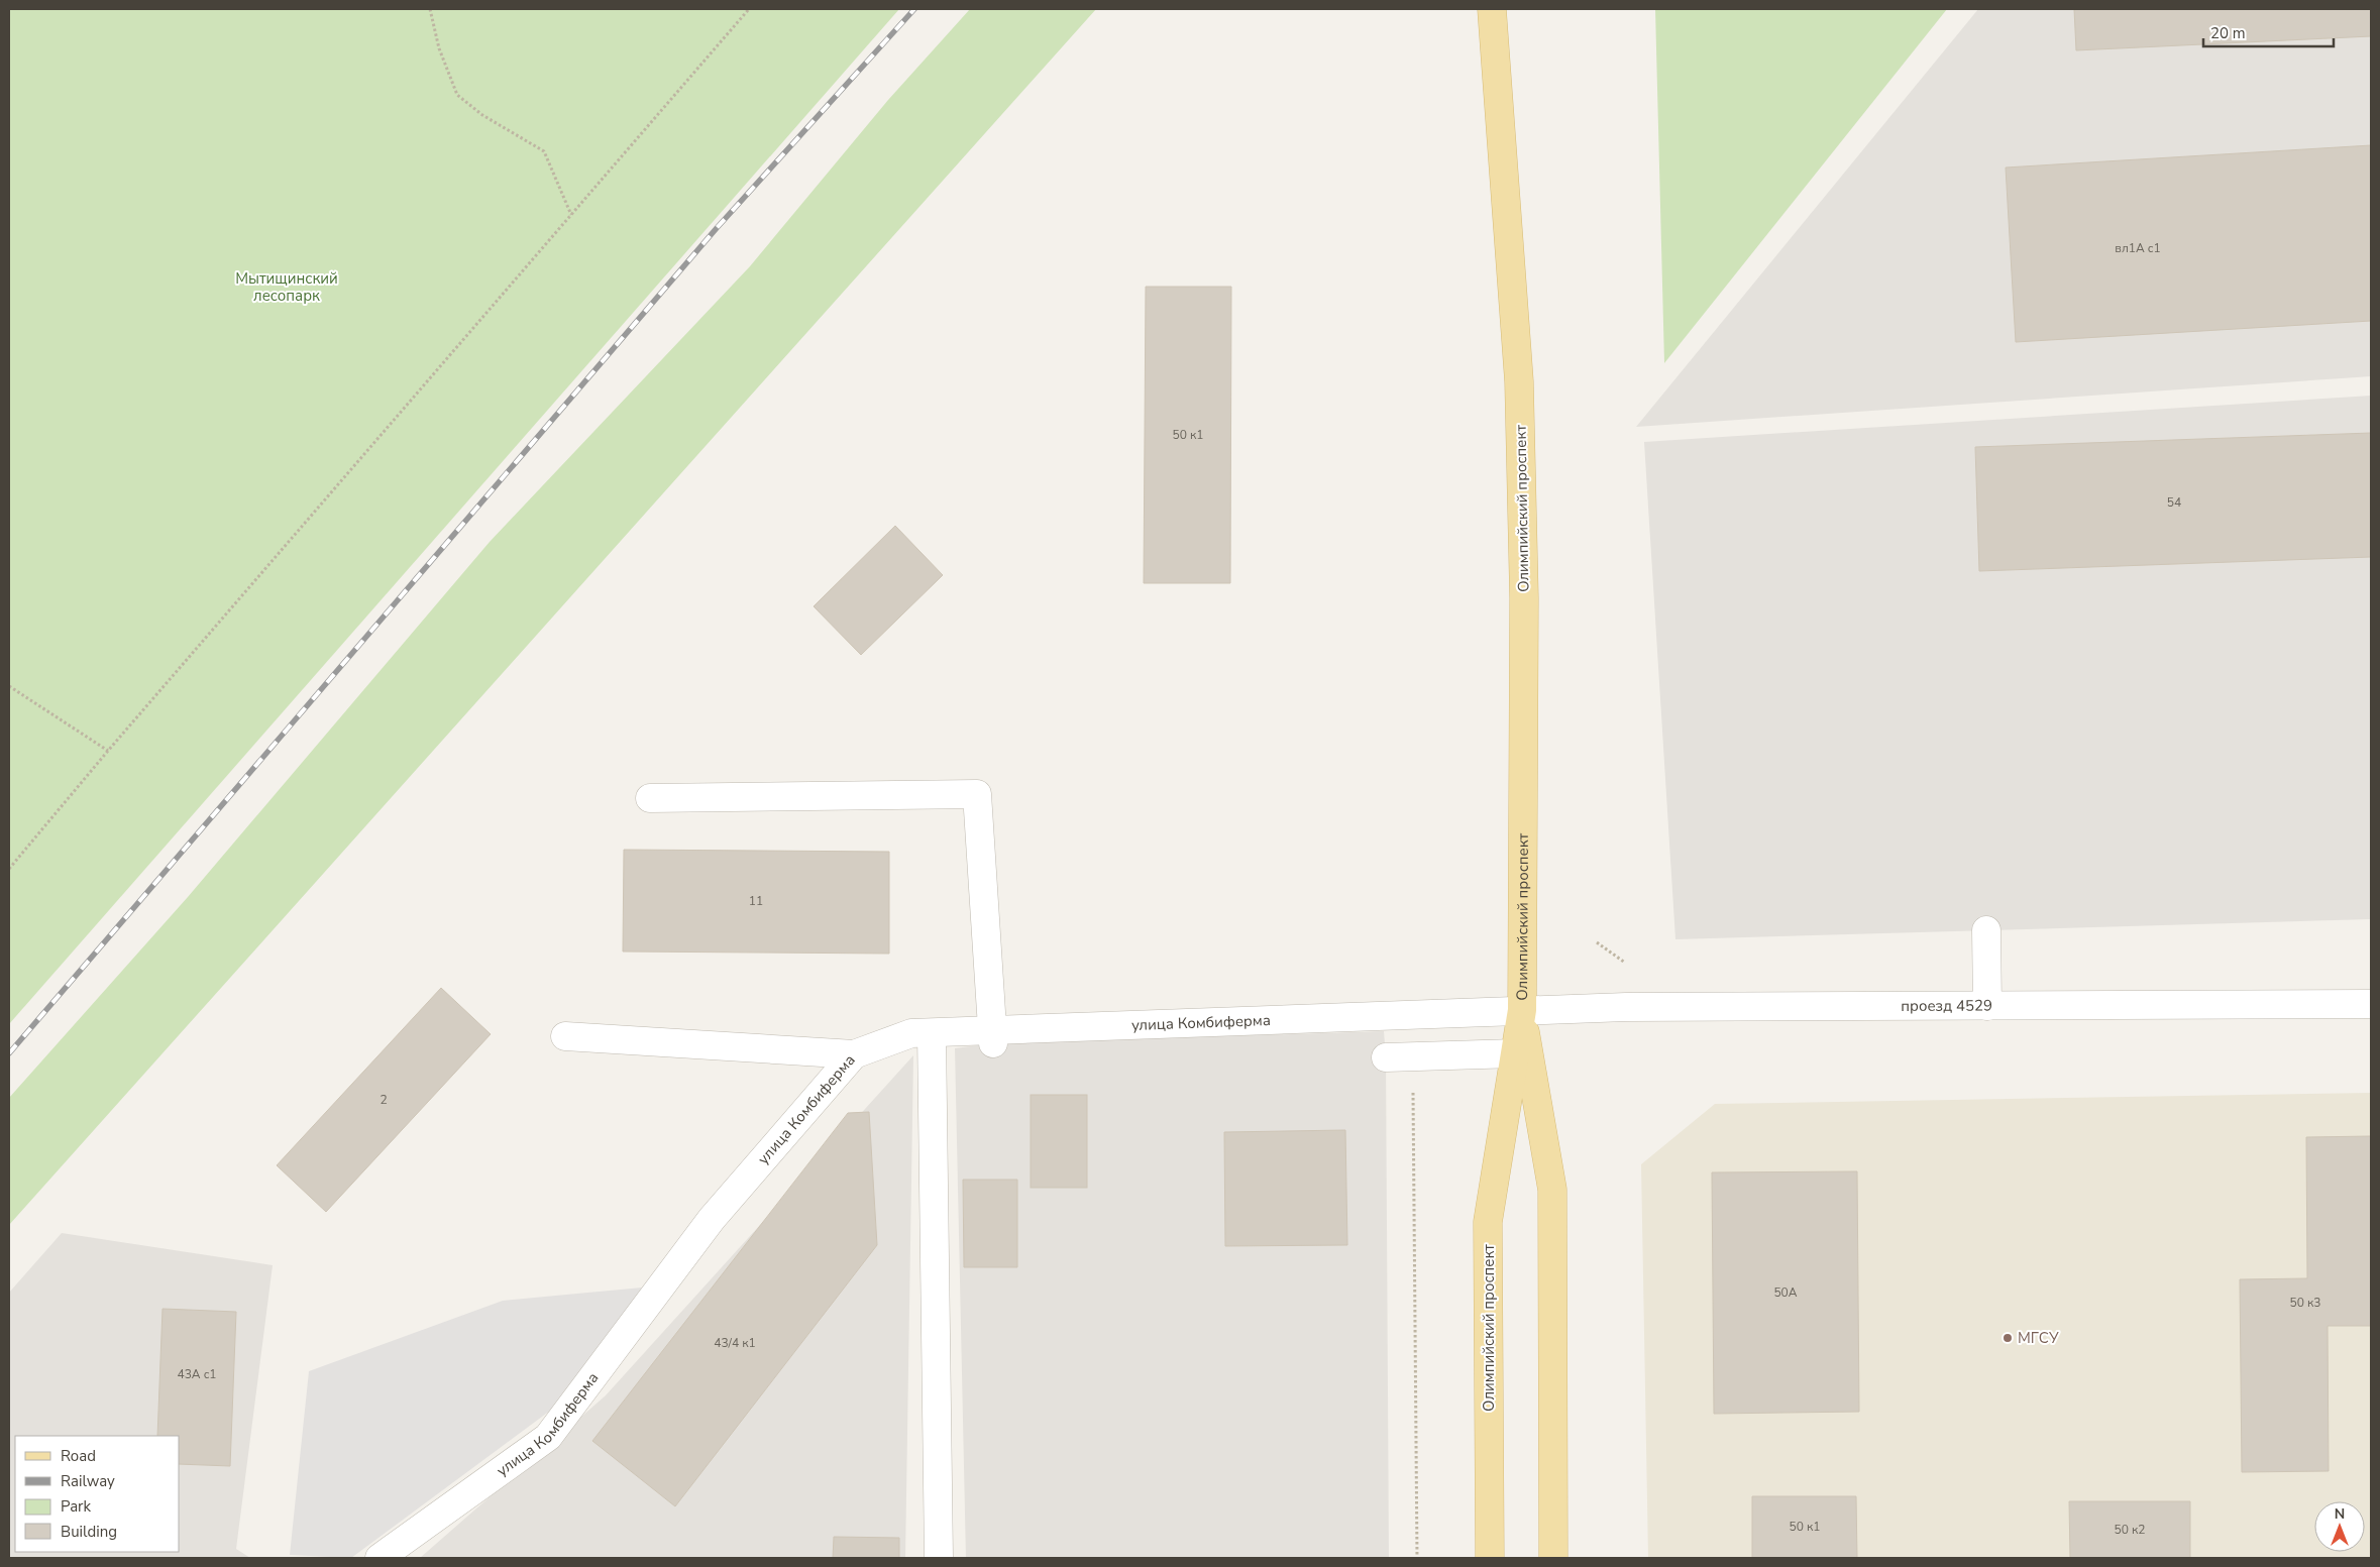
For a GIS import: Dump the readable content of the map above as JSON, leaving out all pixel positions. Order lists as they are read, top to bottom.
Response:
{
  "streets": {
    "main road": ["Олимпийский проспект"],
    "street": ["проезд 4529", "улица Комбиферма"]
  },
  "crossings": [
    ["Олимпийский проспект", "проезд 4529"],
    ["Олимпийский проспект", "улица Комбиферма"],
    ["проезд 4529", "улица Комбиферма"]
  ],
  "parks": ["Мытищинский лесопарк"],
  "places": ["МГСУ"],
  "house_numbers": [
    "вл1А с1",
    "50 к1",
    "54",
    "11",
    "2",
    "50А",
    "50 к3",
    "43/4 к1",
    "43А с1",
    "50 к1",
    "50 к2"
  ],
  "legend": [
    "Road",
    "Railway",
    "Park",
    "Building"
  ],
  "scale_bar": "20 m",
  "north": "top"
}
